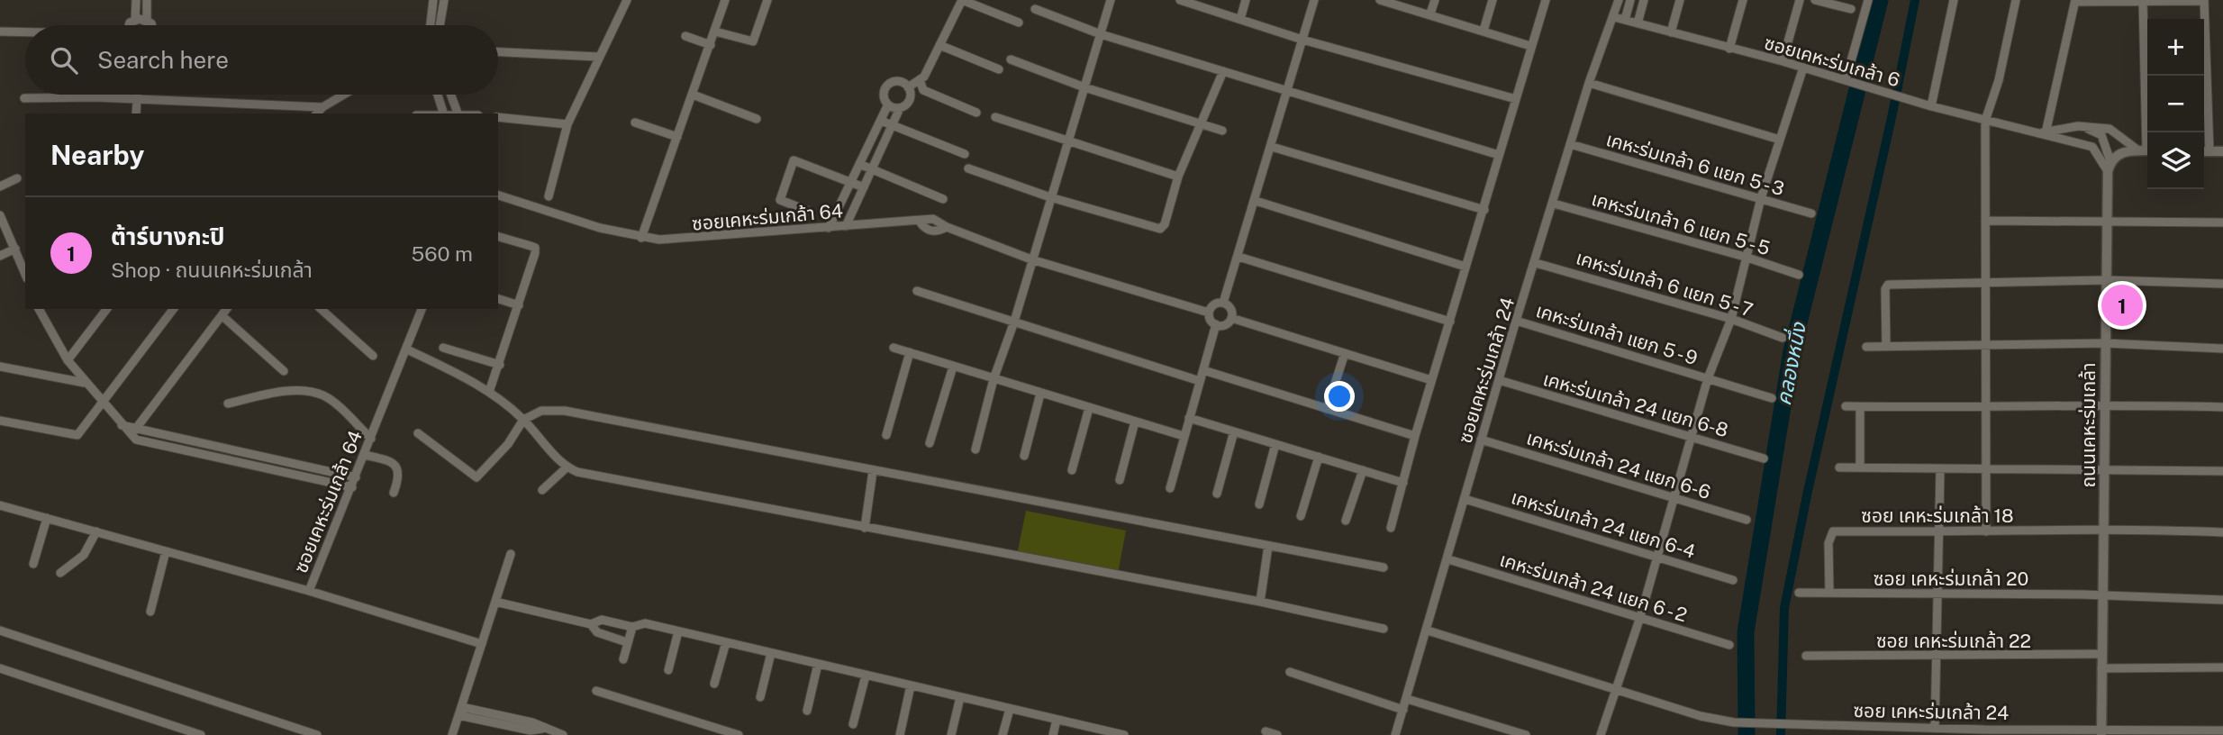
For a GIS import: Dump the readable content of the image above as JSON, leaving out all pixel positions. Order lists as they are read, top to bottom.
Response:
{
  "streets": {
    "street": [
      "ซอยเคหะร่มเกล้า 6",
      "เคหะร่มเกล้า 6 แยก 5 - 3",
      "ซอยเคหะร่มเกล้า 64",
      "เคหะร่มเกล้า 6 แยก 5 - 5",
      "เคหะร่มเกล้า 6 แยก 5 - 7",
      "เคหะร่มเกล้า แยก 5 - 9",
      "ซอยเคหะร่มเกล้า 24",
      "เคหะร่มเกล้า 24 แยก 6-8",
      "ถนนเคหะร่มเกล้า",
      "เคหะร่มเกล้า 24 แยก 6-6",
      "ซอย เคหะร่มเกล้า 18",
      "เคหะร่มเกล้า 24 แยก 6-4",
      "ซอย เคหะร่มเกล้า 20",
      "เคหะร่มเกล้า 24 แยก 6 - 2",
      "ซอย เคหะร่มเกล้า 22",
      "ซอย เคหะร่มเกล้า 24"
    ]
  },
  "crossings": [
    ["ซอยเคหะร่มเกล้า 6", "ซอยเคหะร่มเกล้า 24"],
    ["ซอยเคหะร่มเกล้า 6", "ถนนเคหะร่มเกล้า"],
    ["เคหะร่มเกล้า 6 แยก 5 - 3", "ซอยเคหะร่มเกล้า 24"],
    ["เคหะร่มเกล้า 6 แยก 5 - 5", "ซอยเคหะร่มเกล้า 24"],
    ["เคหะร่มเกล้า 6 แยก 5 - 7", "ซอยเคหะร่มเกล้า 24"],
    ["เคหะร่มเกล้า แยก 5 - 9", "ซอยเคหะร่มเกล้า 24"],
    ["ซอยเคหะร่มเกล้า 24", "เคหะร่มเกล้า 24 แยก 6-8"],
    ["ซอยเคหะร่มเกล้า 24", "เคหะร่มเกล้า 24 แยก 6-6"],
    ["ซอยเคหะร่มเกล้า 24", "เคหะร่มเกล้า 24 แยก 6-4"],
    ["ซอยเคหะร่มเกล้า 24", "เคหะร่มเกล้า 24 แยก 6 - 2"],
    ["ซอยเคหะร่มเกล้า 24", "ซอย เคหะร่มเกล้า 24"],
    ["ถนนเคหะร่มเกล้า", "ซอย เคหะร่มเกล้า 18"],
    ["ถนนเคหะร่มเกล้า", "ซอย เคหะร่มเกล้า 20"],
    ["ถนนเคหะร่มเกล้า", "ซอย เคหะร่มเกล้า 22"],
    ["ถนนเคหะร่มเกล้า", "ซอย เคหะร่มเกล้า 24"],
    ["ซอย เคหะร่มเกล้า 18", "ซอย เคหะร่มเกล้า 20"]
  ],
  "water": ["คลองหนึ่ง"],
  "page": {
    "map_buttons": ["+", "−"],
    "search": "Search here",
    "heading": "Nearby",
    "list": [
      {
        "mark": "1",
        "name": "ต้าร์บางกะปิ",
        "note": "Shop · ถนนเคหะร่มเกล้า",
        "value": "560 m"
      }
    ],
    "pins": "1"
  }
}
